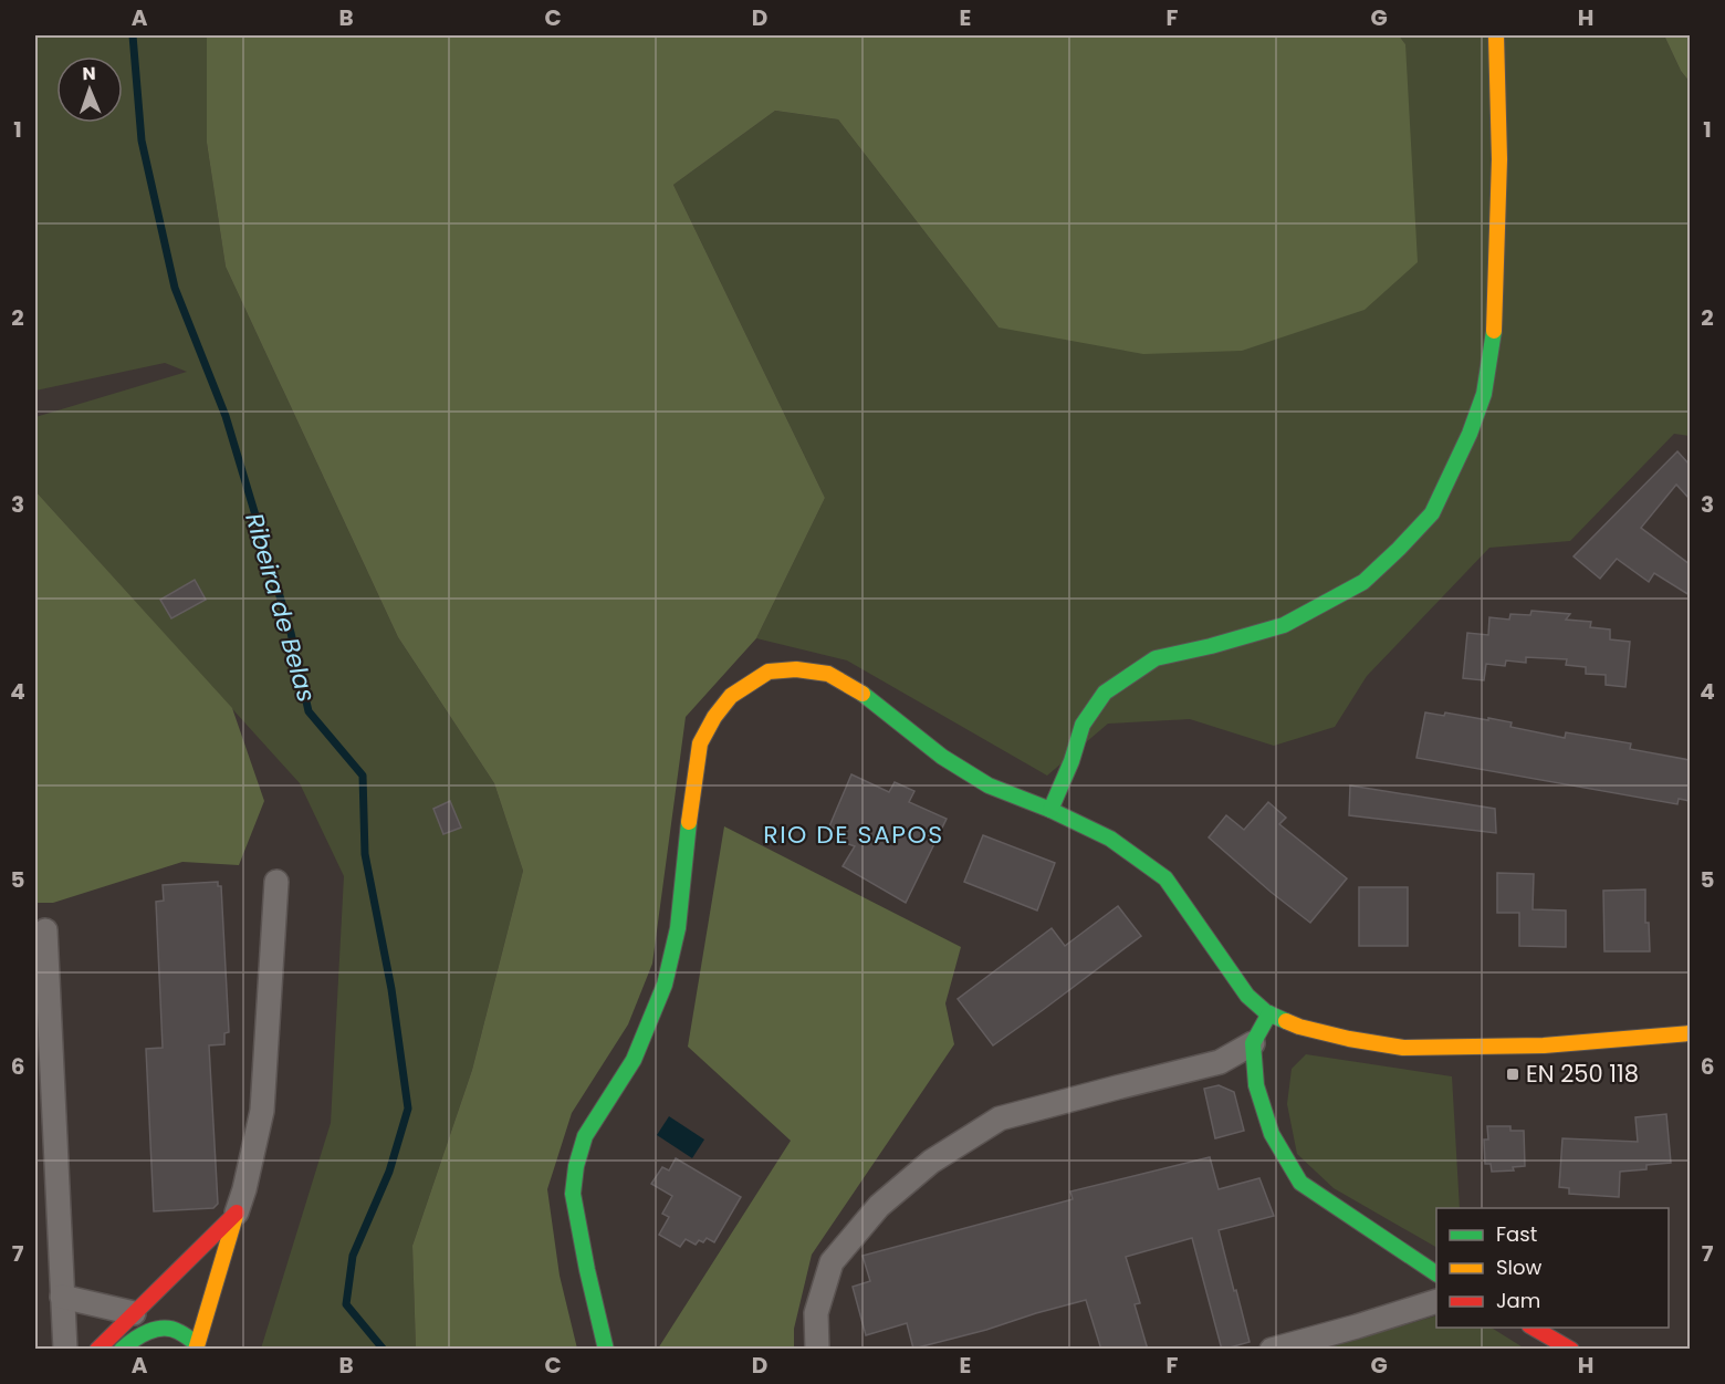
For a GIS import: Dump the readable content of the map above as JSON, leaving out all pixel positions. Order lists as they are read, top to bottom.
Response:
{
  "districts": ["RIO DE SAPOS"],
  "water": ["Ribeira de Belas"],
  "places": {
    "transit": ["EN 250 118"]
  },
  "legend": ["Fast", "Slow", "Jam"],
  "north": "top",
  "grid": {
    "columns": [
      "A",
      "B",
      "C",
      "D",
      "E",
      "F",
      "G",
      "H"
    ],
    "rows": [
      "1",
      "2",
      "3",
      "4",
      "5",
      "6",
      "7"
    ]
  }
}
